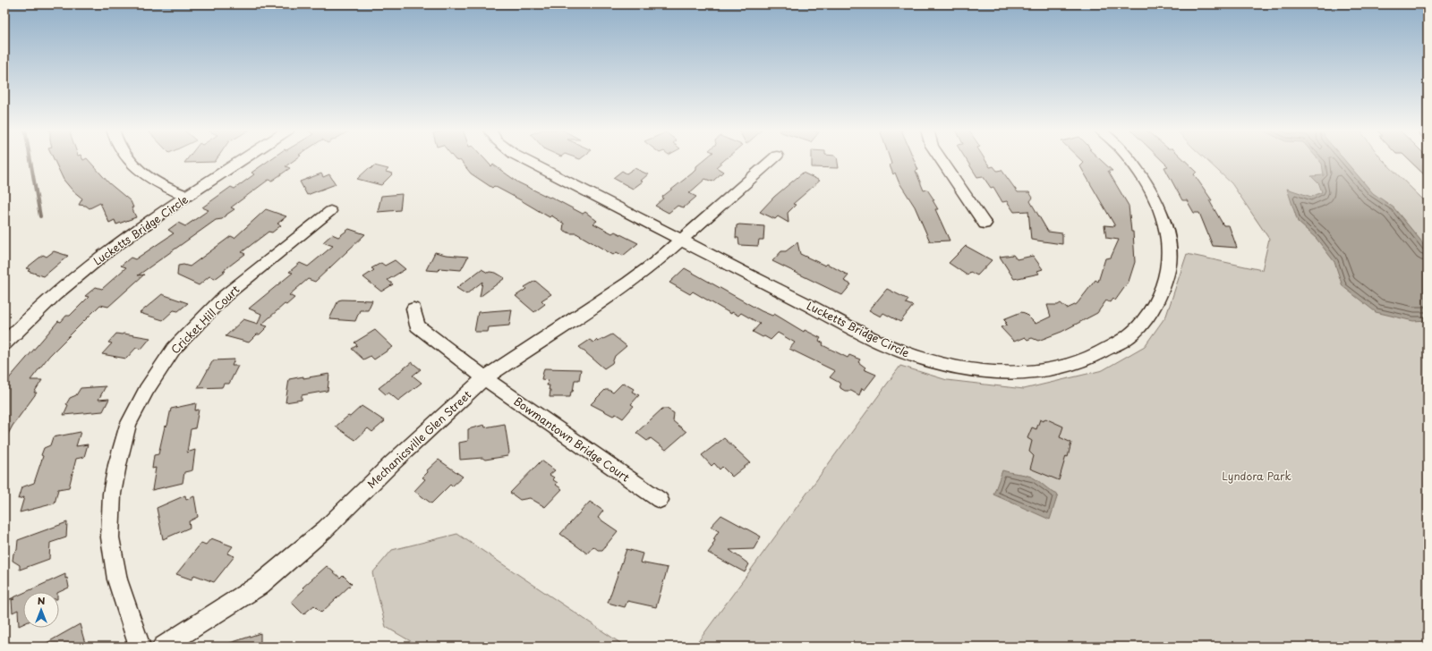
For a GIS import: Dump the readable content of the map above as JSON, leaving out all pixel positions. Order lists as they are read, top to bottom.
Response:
{
  "streets": {
    "street": [
      "Lucketts Bridge Circle",
      "Cricket Hill Court",
      "Mechanicsville Glen Street",
      "Bowmantown Bridge Court"
    ]
  },
  "crossings": [
    ["Lucketts Bridge Circle", "Mechanicsville Glen Street"],
    ["Mechanicsville Glen Street", "Bowmantown Bridge Court"]
  ],
  "parks": ["Lyndora Park"],
  "north": "top"
}
